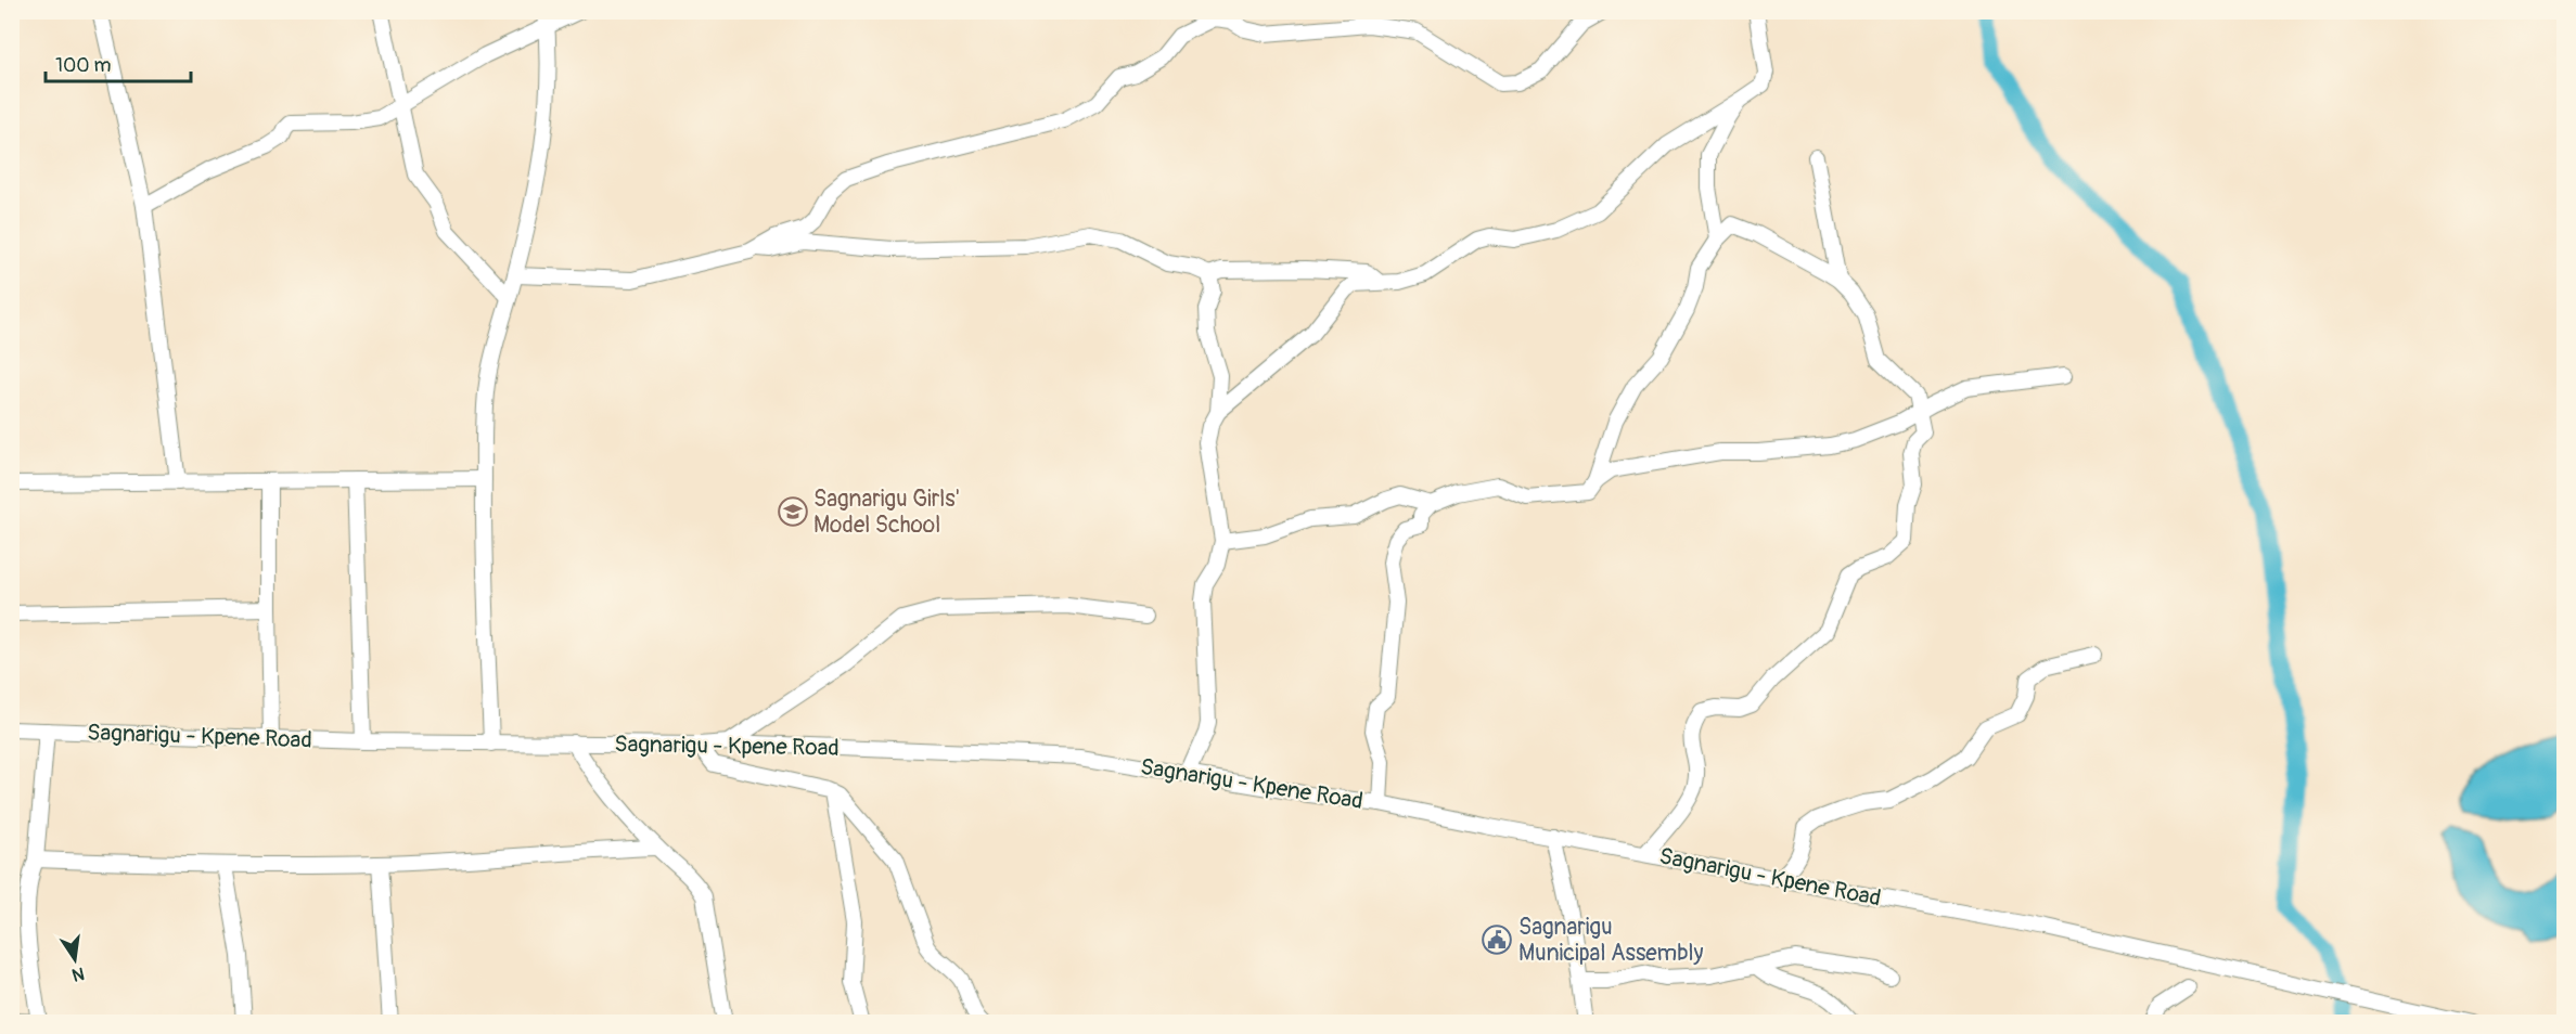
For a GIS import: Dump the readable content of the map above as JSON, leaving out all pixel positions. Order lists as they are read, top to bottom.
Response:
{
  "streets": {
    "street": ["Sagnarigu - Kpene Road"]
  },
  "places": {
    "school or university": ["Sagnarigu Girls' Model School"],
    "public building": ["Sagnarigu Municipal Assembly"]
  },
  "scale_bar": "100 m",
  "north": "bottom"
}
